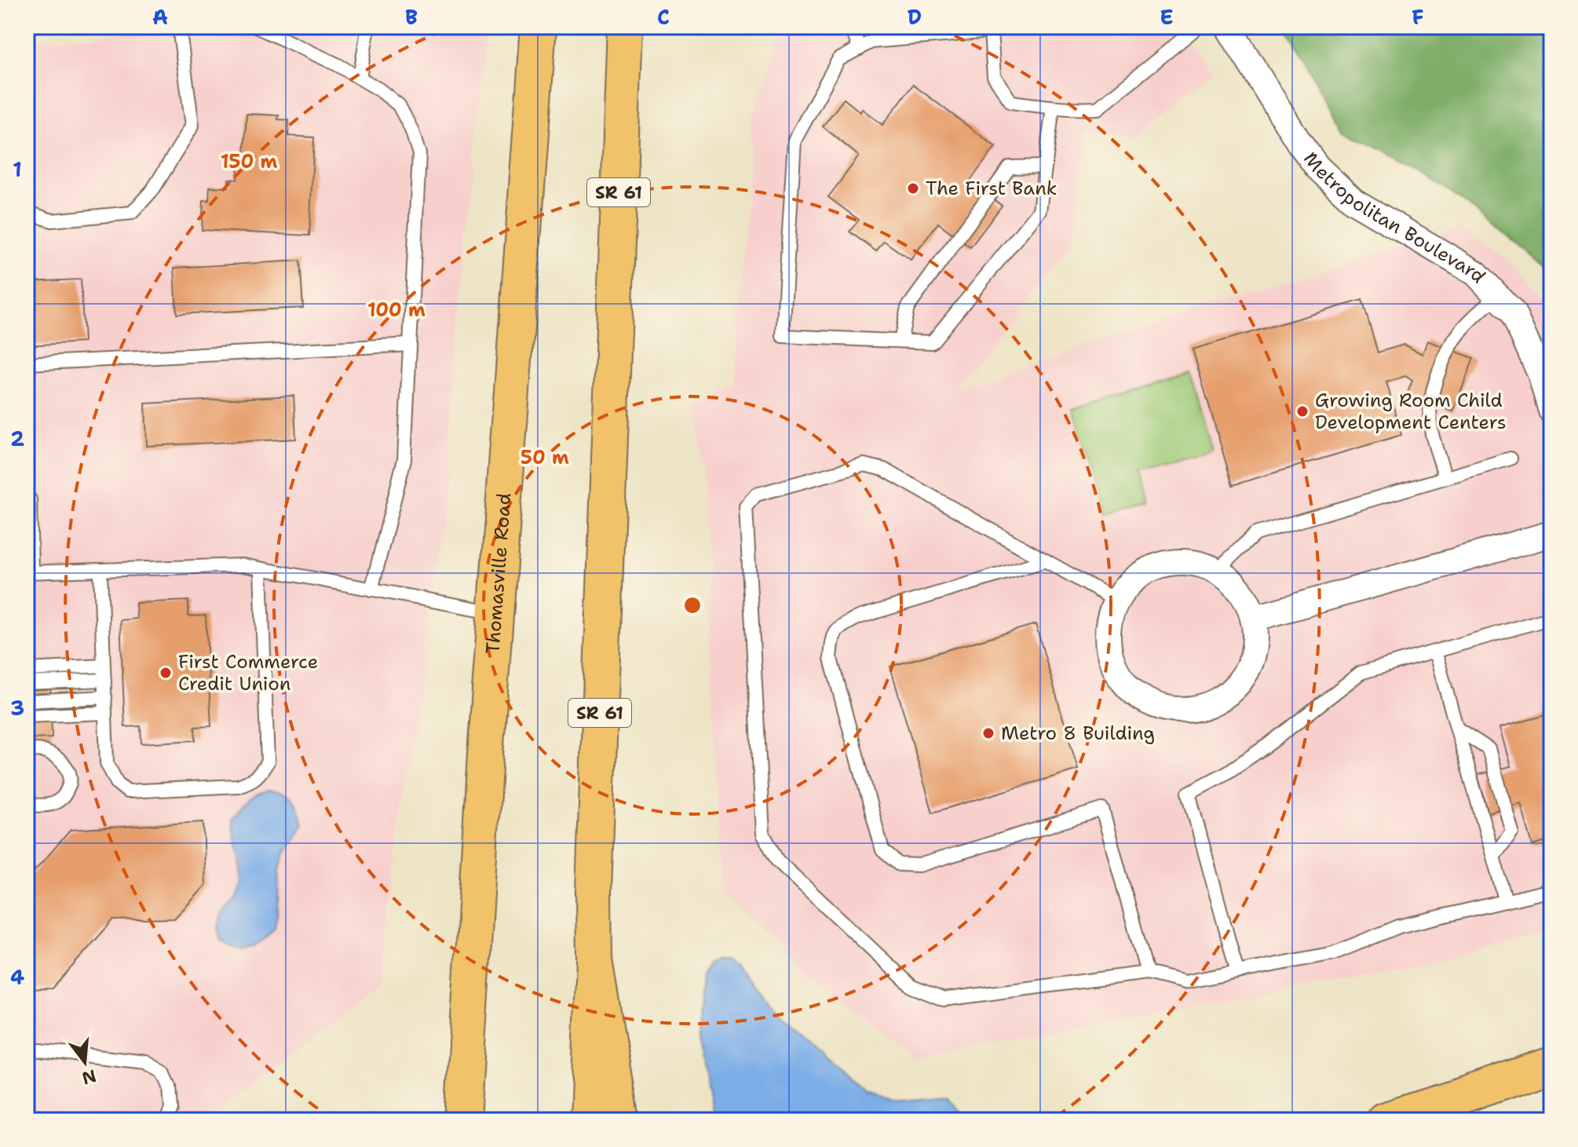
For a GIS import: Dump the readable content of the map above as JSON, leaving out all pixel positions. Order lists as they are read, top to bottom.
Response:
{
  "streets": {
    "main road": ["SR 61", "Thomasville Road"],
    "street": ["Metropolitan Boulevard"]
  },
  "places": [
    "The First Bank",
    "Growing Room Child Development Centers",
    "First Commerce Credit Union",
    "Metro 8 Building"
  ],
  "north": "bottom",
  "grid": {
    "columns": [
      "A",
      "B",
      "C",
      "D",
      "E",
      "F"
    ],
    "rows": [
      "1",
      "2",
      "3",
      "4"
    ]
  },
  "rings": ["150 m", "100 m", "50 m"]
}
